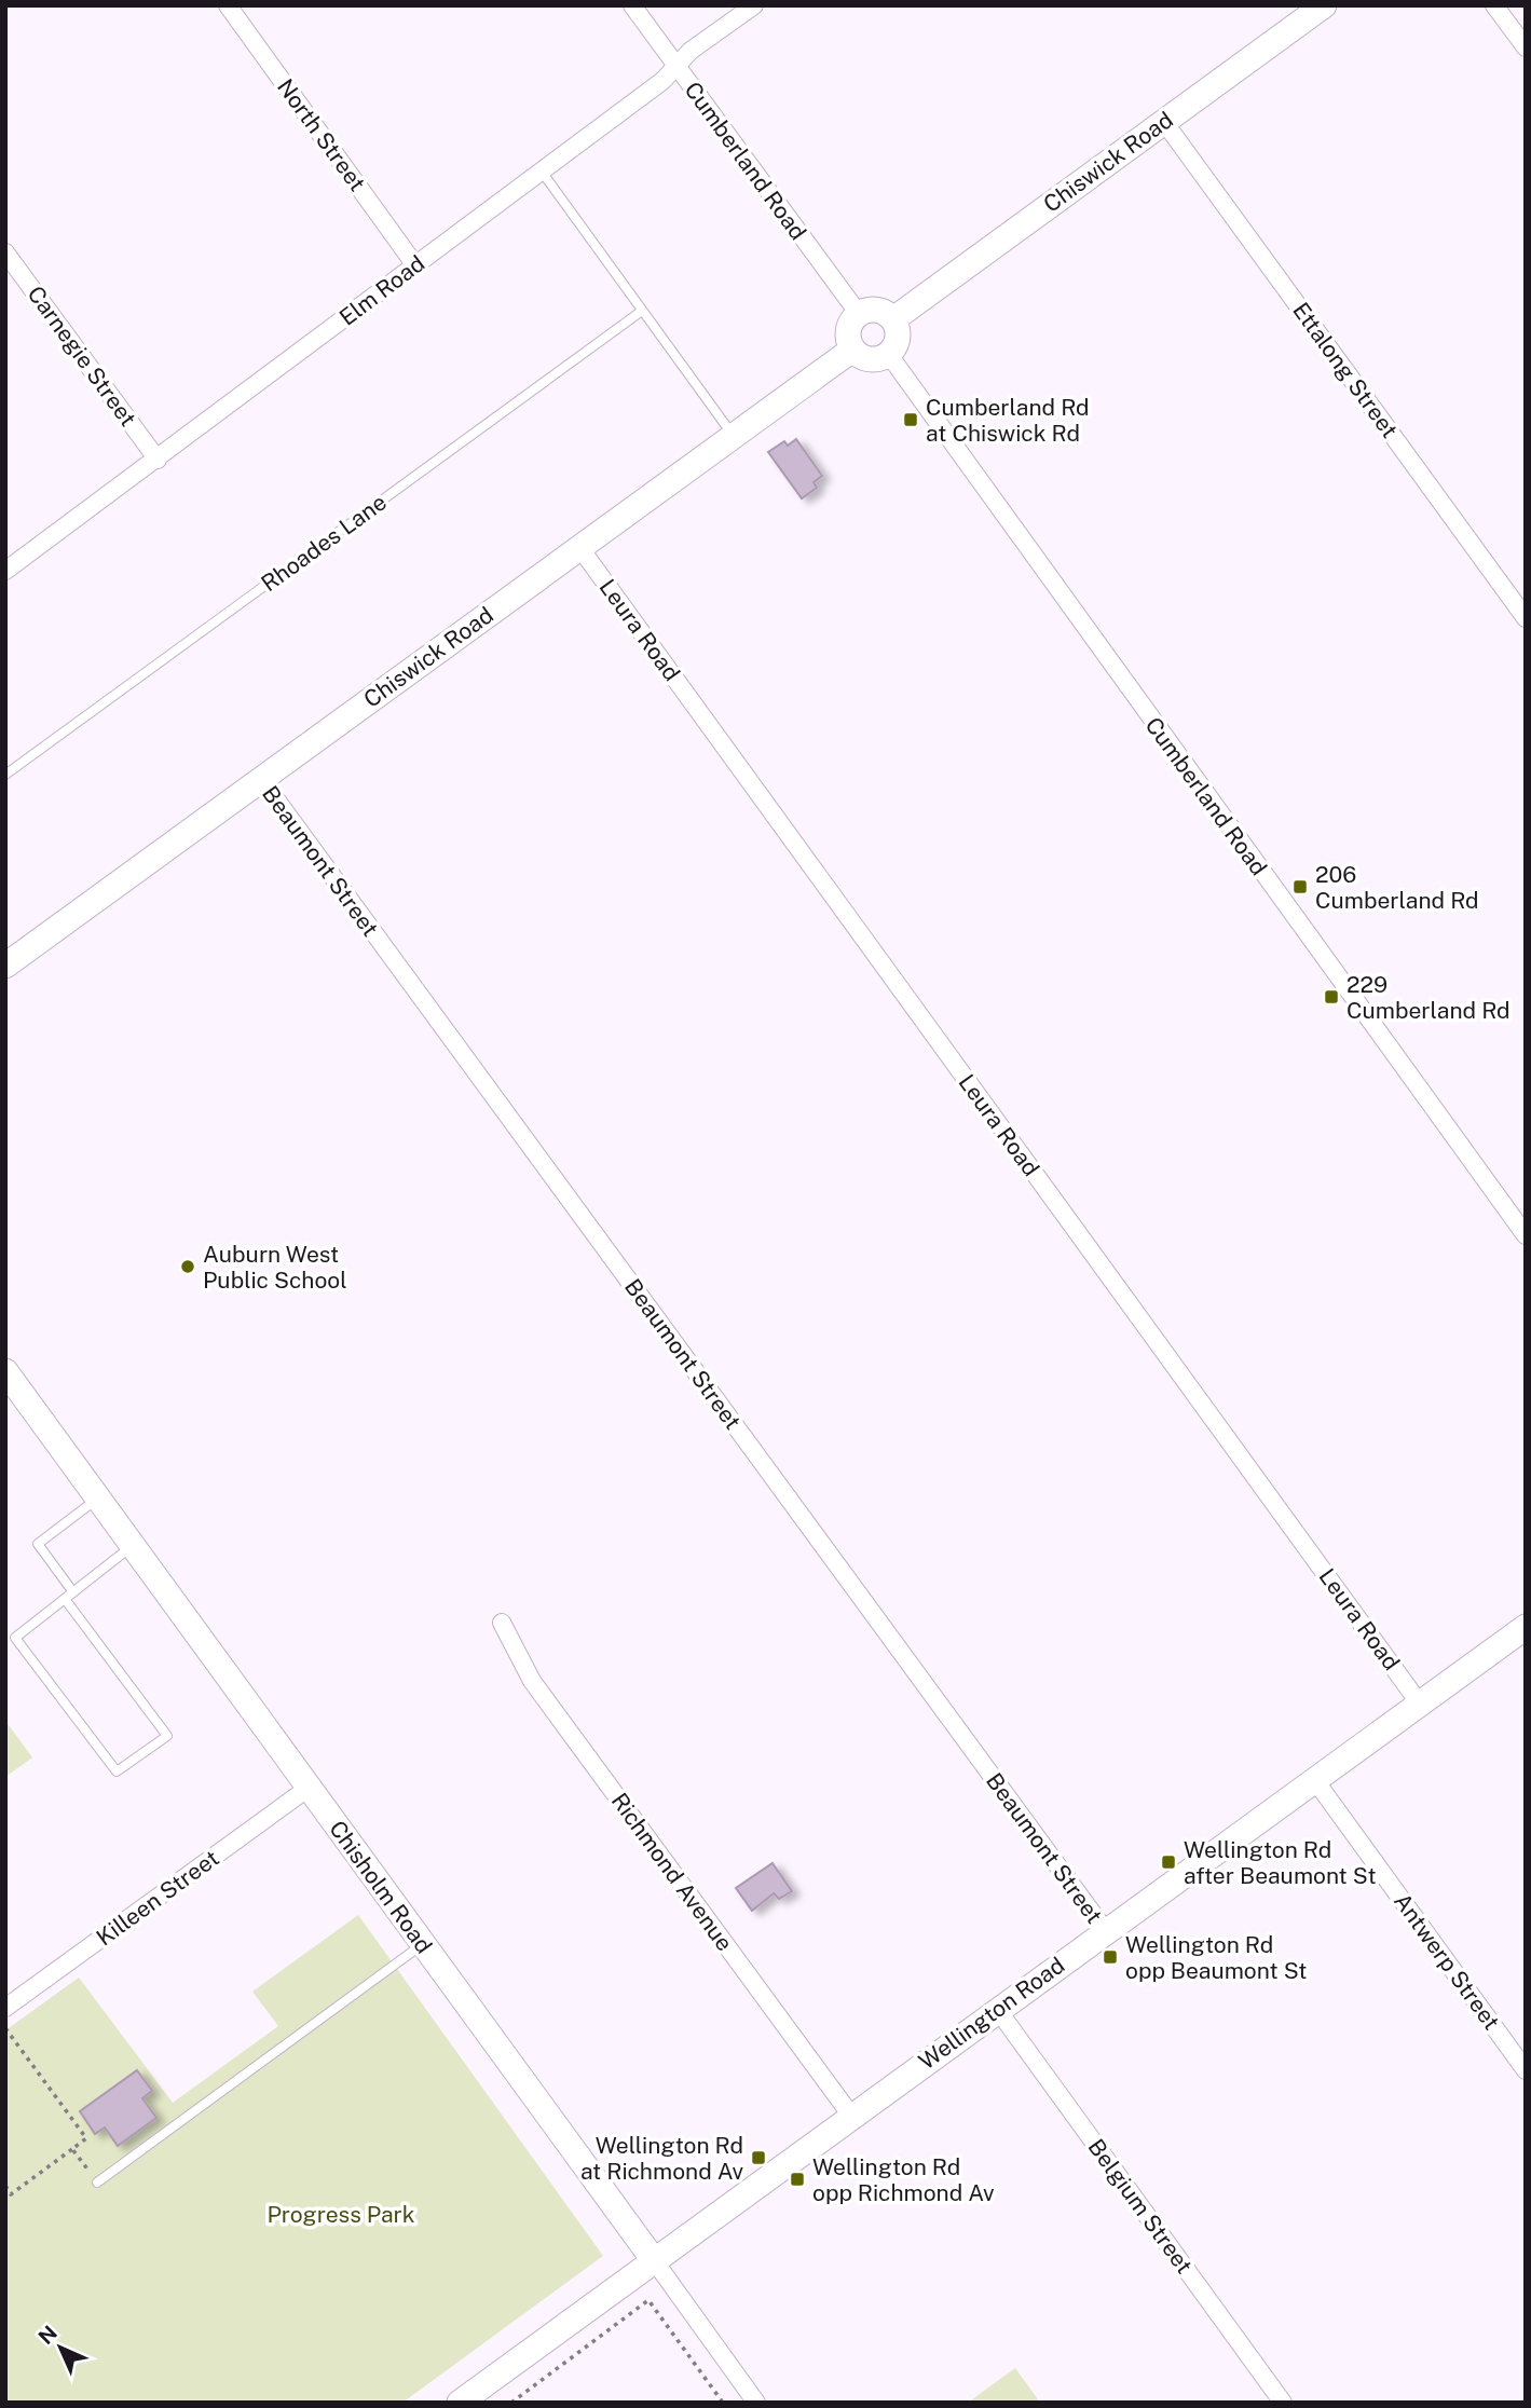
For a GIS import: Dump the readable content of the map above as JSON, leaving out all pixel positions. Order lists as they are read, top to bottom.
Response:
{
  "streets": {
    "main road": ["Chiswick Road", "Chisholm Road", "Wellington Road"],
    "street": [
      "North Street",
      "Cumberland Road",
      "Elm Road",
      "Carnegie Street",
      "Ettalong Street",
      "Leura Road",
      "Beaumont Street",
      "Richmond Avenue",
      "Killeen Street",
      "Antwerp Street",
      "Belgium Street"
    ],
    "lane": ["Rhoades Lane"]
  },
  "crossings": [
    ["North Street", "Elm Road"],
    ["Cumberland Road", "Chiswick Road"],
    ["Cumberland Road", "Elm Road"],
    ["Chiswick Road", "Ettalong Street"],
    ["Chiswick Road", "Leura Road"],
    ["Chiswick Road", "Beaumont Street"],
    ["Elm Road", "Carnegie Street"],
    ["Leura Road", "Wellington Road"],
    ["Beaumont Street", "Wellington Road"],
    ["Richmond Avenue", "Wellington Road"],
    ["Chisholm Road", "Killeen Street"],
    ["Chisholm Road", "Wellington Road"],
    ["Antwerp Street", "Wellington Road"],
    ["Wellington Road", "Belgium Street"]
  ],
  "parks": ["Progress Park"],
  "places": {
    "transit": [
      "Cumberland Rd at Chiswick Rd",
      "206 Cumberland Rd",
      "229 Cumberland Rd",
      "Wellington Rd after Beaumont St",
      "Wellington Rd opp Beaumont St",
      "Wellington Rd at Richmond Av",
      "Wellington Rd opp Richmond Av"
    ],
    "other": ["Auburn West Public School"]
  },
  "north": "top left"
}
